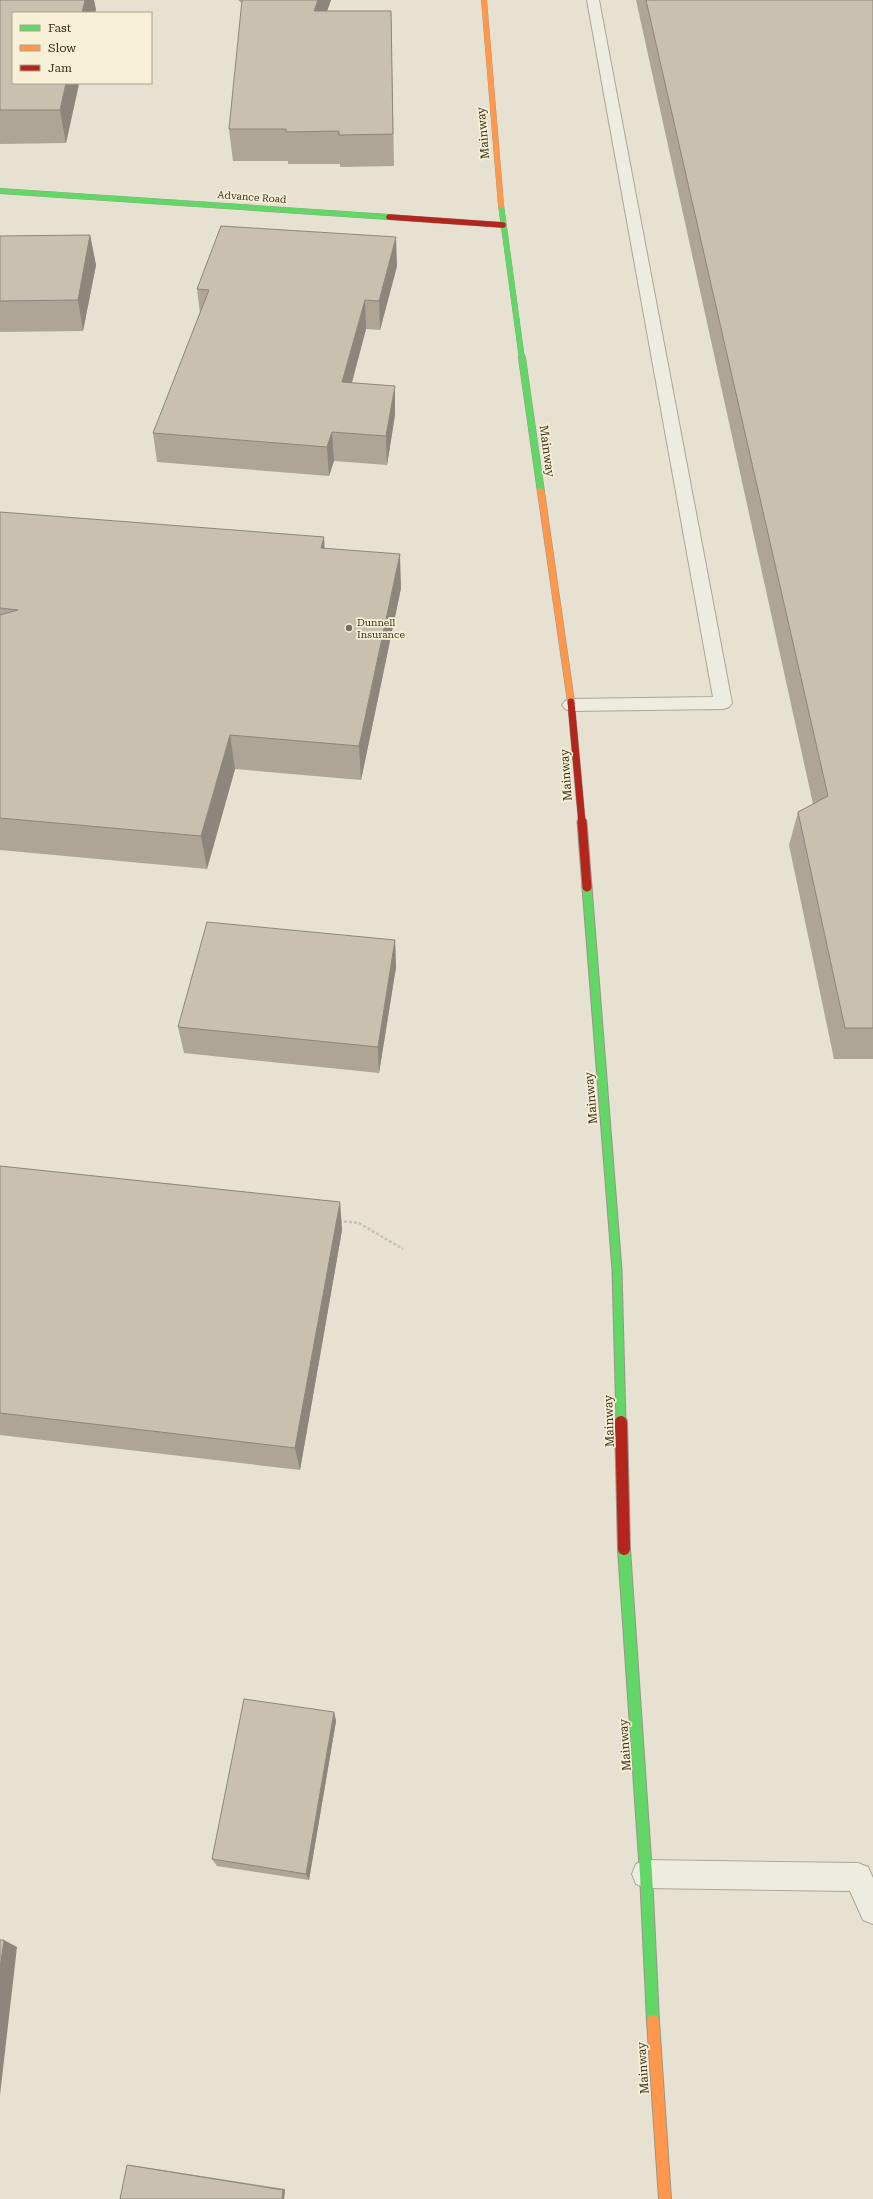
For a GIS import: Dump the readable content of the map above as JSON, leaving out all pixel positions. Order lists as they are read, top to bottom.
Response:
{
  "streets": {
    "street": ["Mainway", "Advance Road"]
  },
  "crossings": [
    ["Mainway", "Advance Road"]
  ],
  "places": ["Dunnell Insurance"],
  "legend": ["Fast", "Slow", "Jam"]
}
